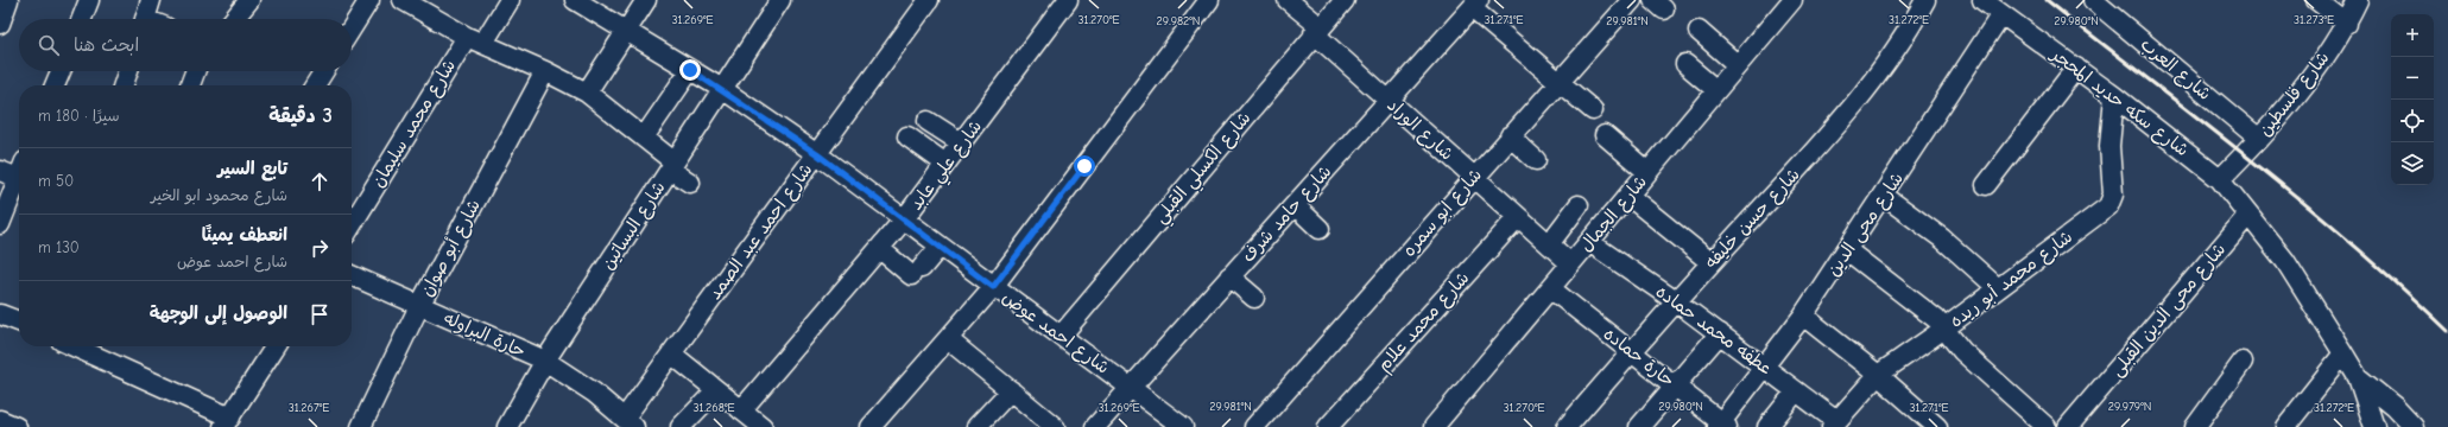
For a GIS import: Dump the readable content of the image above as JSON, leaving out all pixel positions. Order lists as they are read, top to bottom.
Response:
{
  "streets": {
    "street": [
      "شارع العرب",
      "شارع فلسطين",
      "شارع سكه حديد المحجر",
      "شارع محمد سليمان",
      "شارع الوراد",
      "شارع علي عابد",
      "شارع الكسلي القبلي",
      "شارع ابو سمره",
      "شارع حامد شرف",
      "شارع الجمال",
      "شارع حسن خليفه",
      "شارع محى الدين",
      "شارع البساتين",
      "شارع احمد عبد الصمد",
      "شارع أبو صوان",
      "شارع محمد أبو ريده",
      "شارع محى الدين القبلى",
      "شارع محمد علام",
      "عطفه محمد حماده",
      "شارع احمد عوض",
      "حارة البراوله",
      "حارة حماده"
    ]
  },
  "crossings": [
    ["شارع العرب", "شارع فلسطين"],
    ["شارع فلسطين", "شارع سكه حديد المحجر"],
    ["شارع سكه حديد المحجر", "شارع محى الدين"],
    ["شارع سكه حديد المحجر", "شارع محمد أبو ريده"],
    ["شارع سكه حديد المحجر", "شارع محى الدين القبلى"],
    ["شارع الوراد", "شارع الكسلي القبلي"],
    ["شارع الوراد", "شارع ابو سمره"],
    ["شارع الوراد", "شارع حامد شرف"],
    ["شارع الوراد", "شارع الجمال"],
    ["شارع الوراد", "شارع محمد علام"],
    ["شارع علي عابد", "شارع احمد عوض"],
    ["شارع الكسلي القبلي", "شارع احمد عوض"],
    ["شارع حامد شرف", "شارع احمد عوض"],
    ["شارع الجمال", "عطفه محمد حماده"],
    ["شارع الجمال", "حارة حماده"],
    ["شارع حسن خليفه", "عطفه محمد حماده"],
    ["شارع حسن خليفه", "حارة حماده"],
    ["شارع محى الدين", "عطفه محمد حماده"],
    ["شارع محى الدين", "حارة حماده"],
    ["شارع البساتين", "شارع احمد عوض"],
    ["شارع البساتين", "حارة البراوله"],
    ["شارع احمد عبد الصمد", "شارع احمد عوض"],
    ["شارع احمد عبد الصمد", "حارة البراوله"],
    ["شارع أبو صوان", "حارة البراوله"],
    ["شارع محمد أبو ريده", "عطفه محمد حماده"]
  ],
  "page": {
    "map_buttons": ["+", "−"],
    "search": "ابحث هنا",
    "heading": ["3 دقيقة", "سيرًا · 180 m"],
    "list": [
      ["تابع السير", "شارع محمود ابو الخير", "50 m"],
      ["انعطف يمينًا", "شارع احمد عوض", "130 m"],
      "الوصول إلى الوجهة"
    ]
  },
  "coordinates": [
    "31.272°E",
    "31.269°E",
    "31.270°E",
    "31.271°E",
    "31.273°E",
    "29.981°N",
    "29.982°N",
    "29.980°N",
    "29.979°N",
    "31.267°E",
    "31.268°E"
  ]
}
